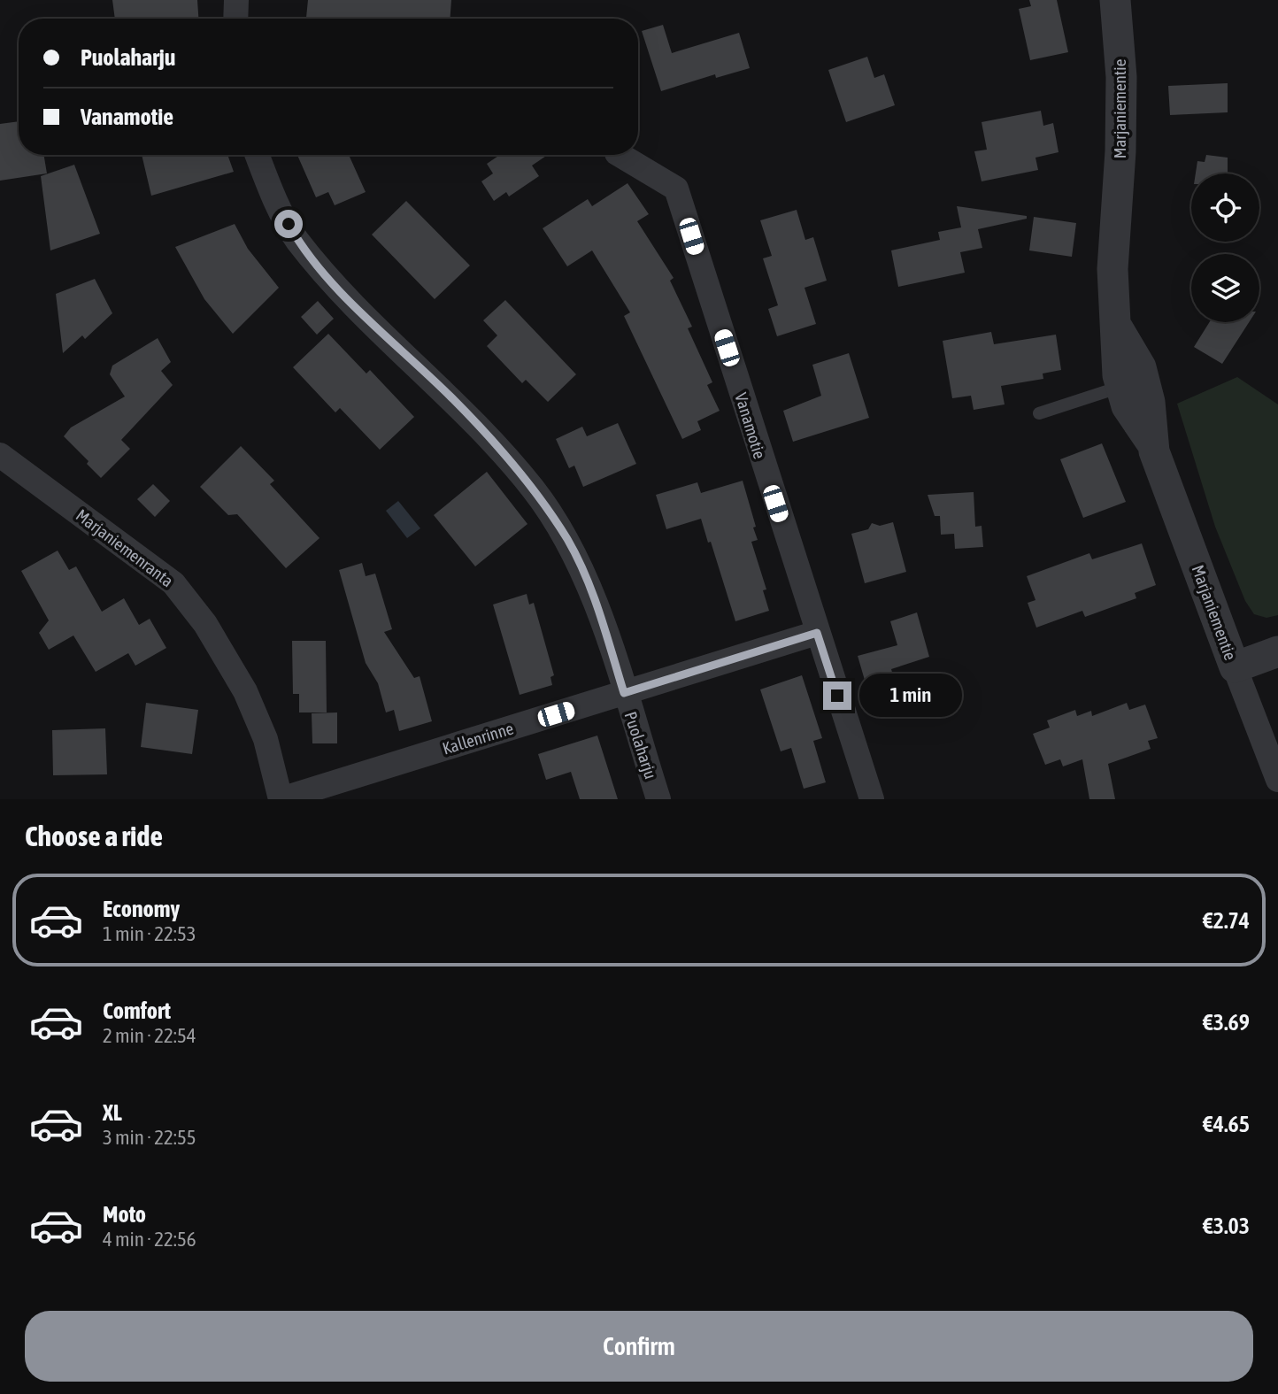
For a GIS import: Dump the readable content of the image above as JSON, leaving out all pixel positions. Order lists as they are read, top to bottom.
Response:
{
  "streets": {
    "street": [
      "Marjaniementie",
      "Vanamotie",
      "Marjaniemenranta",
      "Kallenrinne",
      "Puolaharju"
    ]
  },
  "crossings": [
    ["Vanamotie", "Kallenrinne"],
    ["Marjaniemenranta", "Kallenrinne"],
    ["Kallenrinne", "Puolaharju"]
  ],
  "page": {
    "banner": ["Puolaharju", "Vanamotie"],
    "bubble": "1 min",
    "heading": "Choose a ride",
    "list": [
      {
        "name": "Economy",
        "note": "1 min · 22:53",
        "value": "€2.74"
      },
      {
        "name": "Comfort",
        "note": "2 min · 22:54",
        "value": "€3.69"
      },
      {
        "name": "XL",
        "note": "3 min · 22:55",
        "value": "€4.65"
      },
      {
        "name": "Moto",
        "note": "4 min · 22:56",
        "value": "€3.03"
      }
    ],
    "buttons": "Confirm"
  }
}
